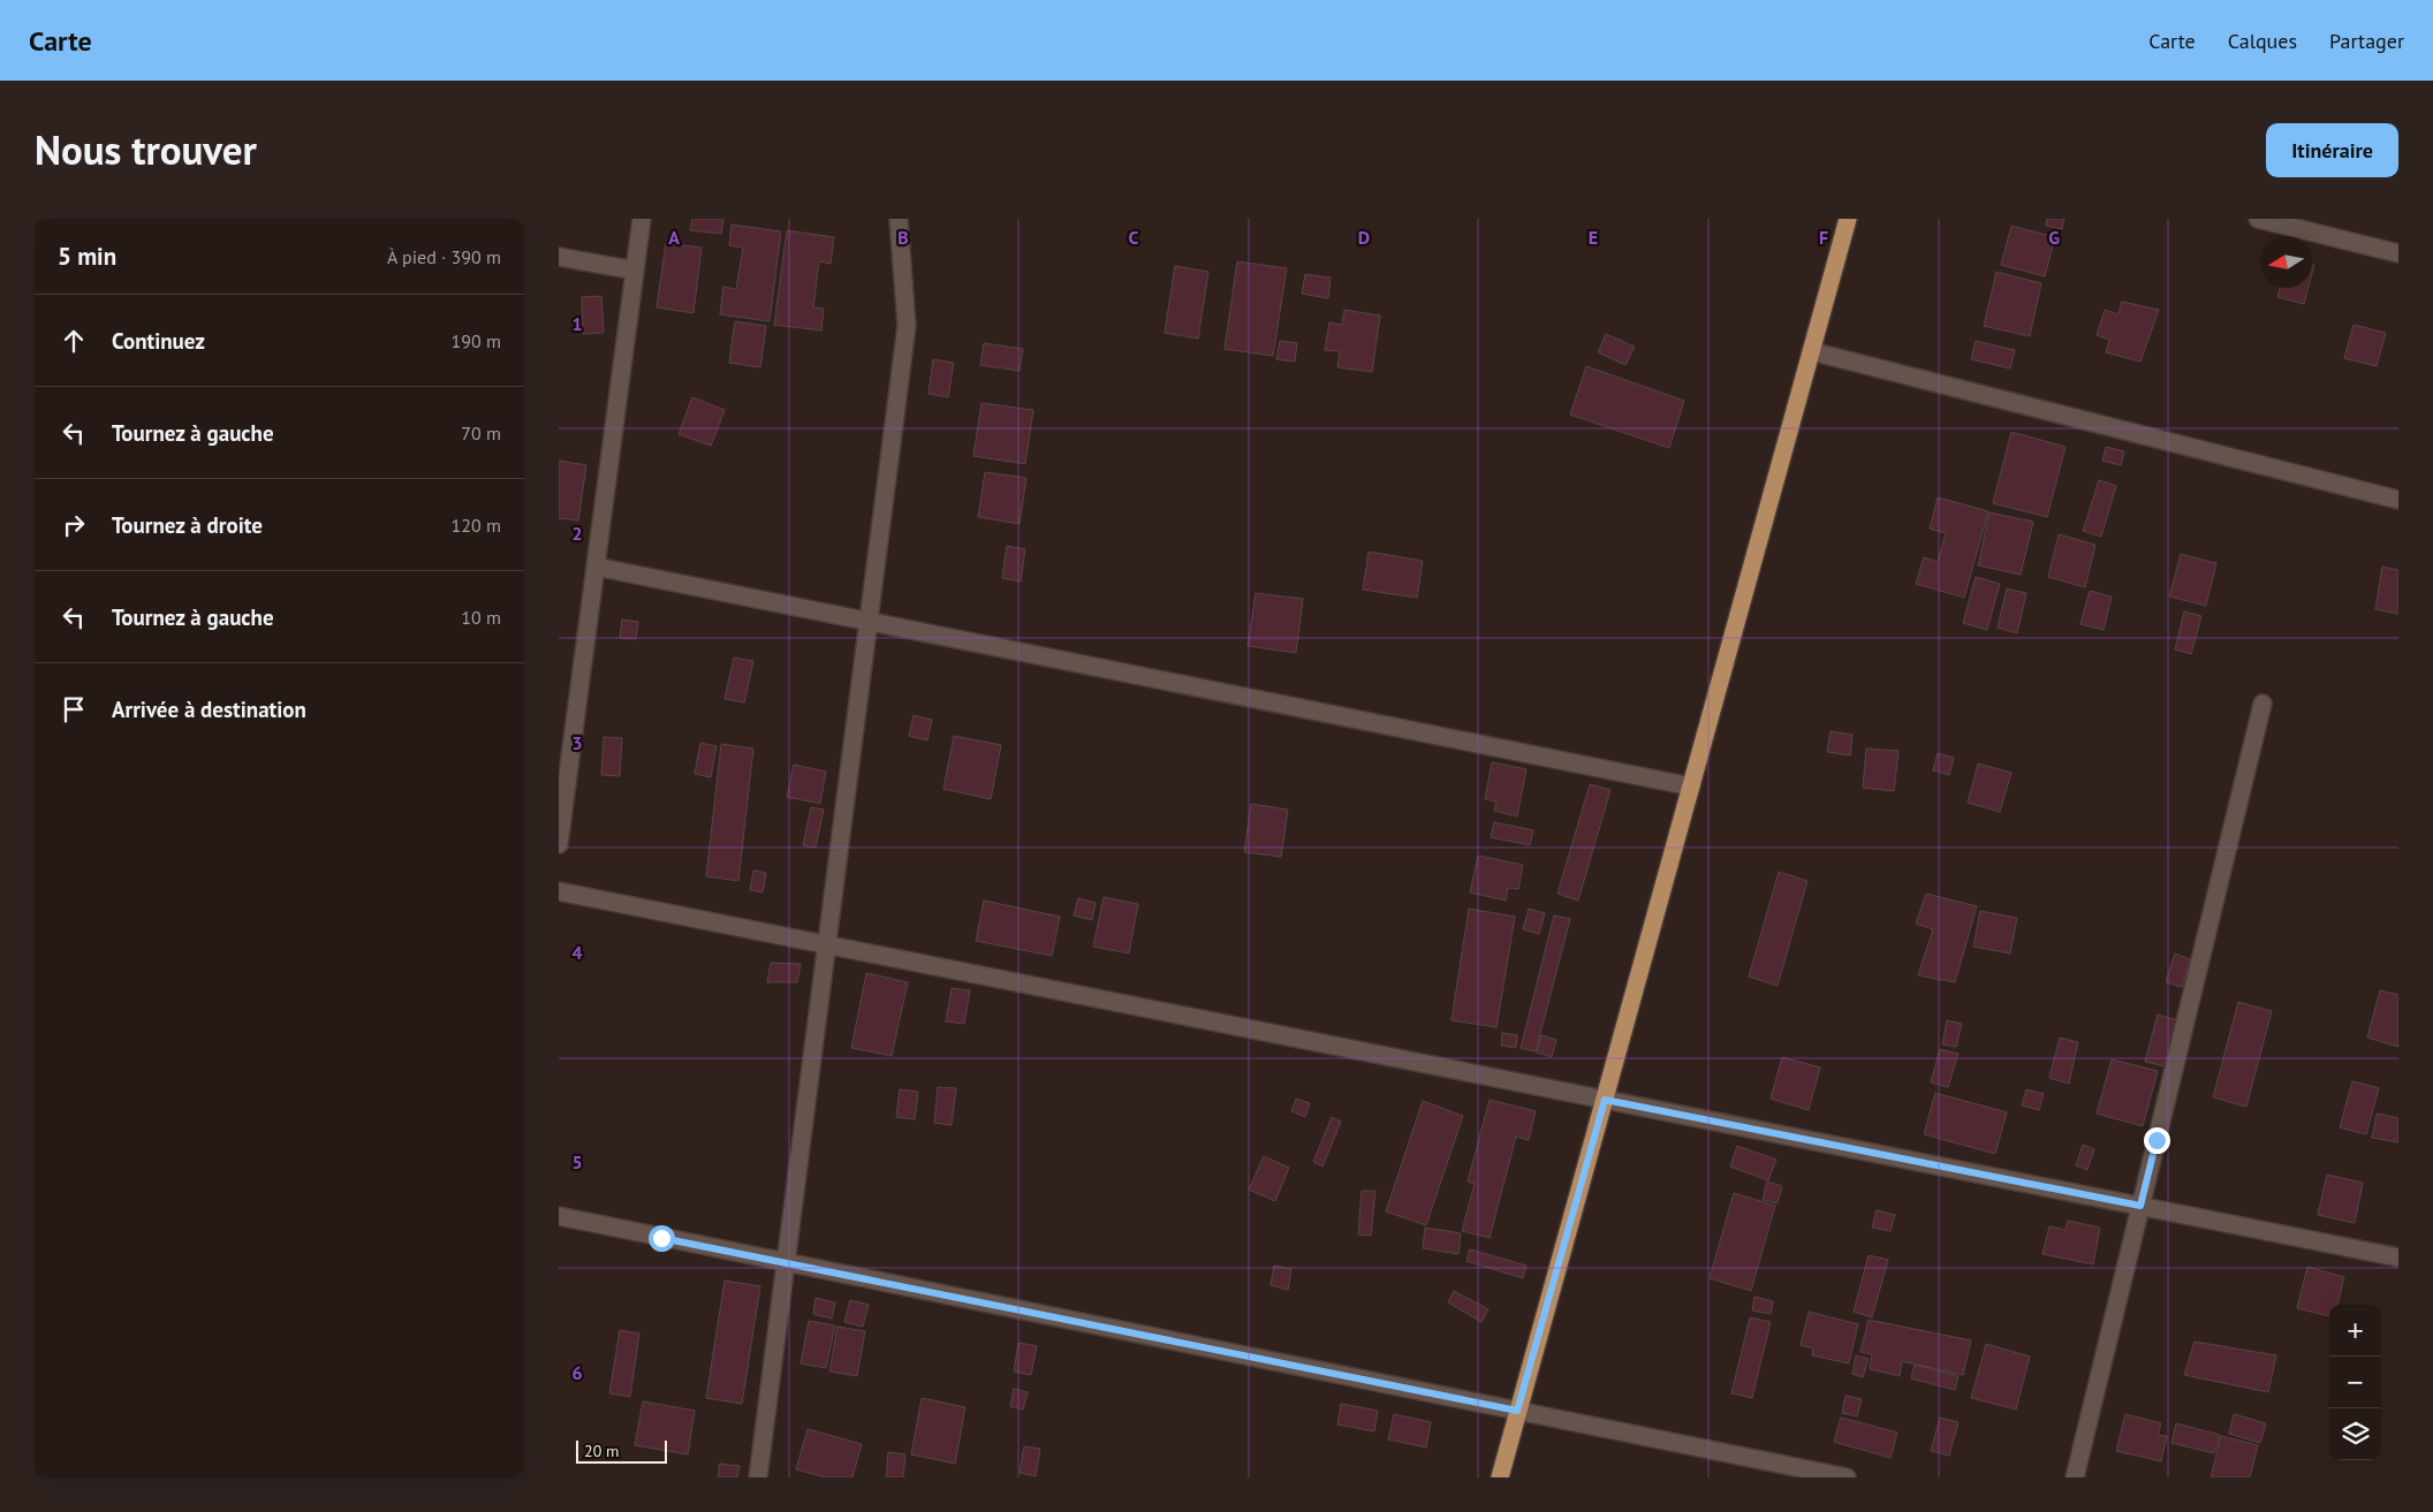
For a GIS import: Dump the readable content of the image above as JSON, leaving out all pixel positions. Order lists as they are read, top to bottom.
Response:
{
  "scale_bar": "20 m",
  "north": "left",
  "page": {
    "header": "Carte",
    "nav": ["Carte", "Calques", "Partager"],
    "title": "Nous trouver",
    "buttons": "Itinéraire",
    "heading": ["5 min", "À pied · 390 m"],
    "list": [
      ["Continuez", "190 m"],
      ["Tournez à gauche", "70 m"],
      ["Tournez à droite", "120 m"],
      ["Tournez à gauche", "10 m"],
      "Arrivée à destination"
    ],
    "map_buttons": ["+", "−"],
    "scale": "20 m"
  },
  "grid": {
    "columns": [
      "A",
      "B",
      "C",
      "D",
      "E",
      "F",
      "G"
    ],
    "rows": [
      "1",
      "2",
      "3",
      "4",
      "5",
      "6"
    ]
  }
}
